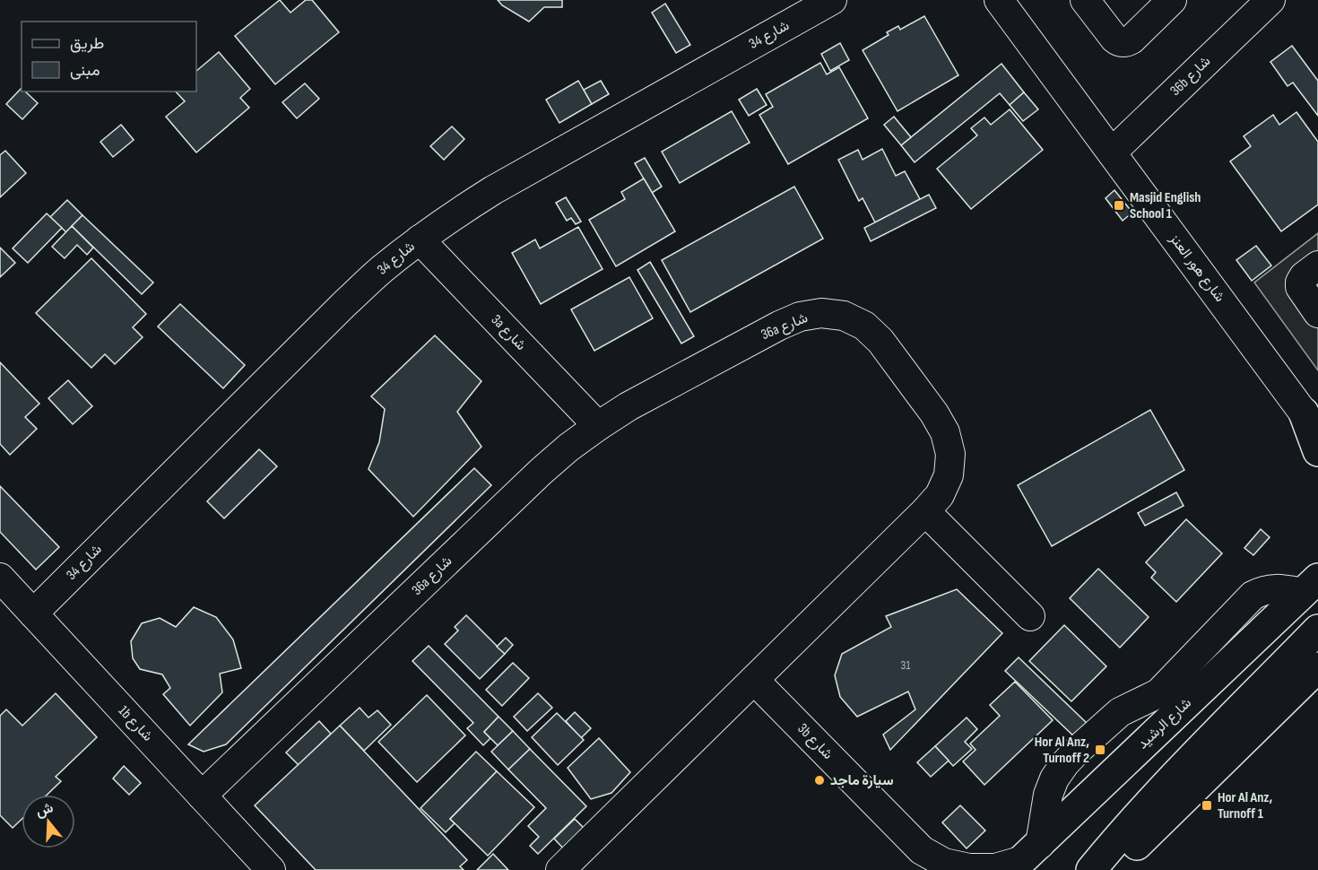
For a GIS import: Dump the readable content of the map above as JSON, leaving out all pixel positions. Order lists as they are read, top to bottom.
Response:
{
  "streets": {
    "main road": ["شارع الرشيد"],
    "street": [
      "شارع 34",
      "36b شارع",
      "شارع هور العنز",
      "36a شارع",
      "3a شارع",
      "1b شارع",
      "3b شارع"
    ]
  },
  "crossings": [
    ["شارع 34", "3a شارع"],
    ["شارع 34", "1b شارع"],
    ["36b شارع", "شارع هور العنز"],
    ["36a شارع", "3a شارع"],
    ["36a شارع", "1b شارع"],
    ["36a شارع", "3b شارع"],
    ["شارع الرشيد", "3b شارع"]
  ],
  "places": {
    "transit": ["Masjid English School 1", "Hor Al Anz, Turnoff 2", "Hor Al Anz, Turnoff 1"],
    "other": ["سيارة ماجد"]
  },
  "house_numbers": ["31"],
  "legend": ["طريق", "مبنى"],
  "north": "top"
}
